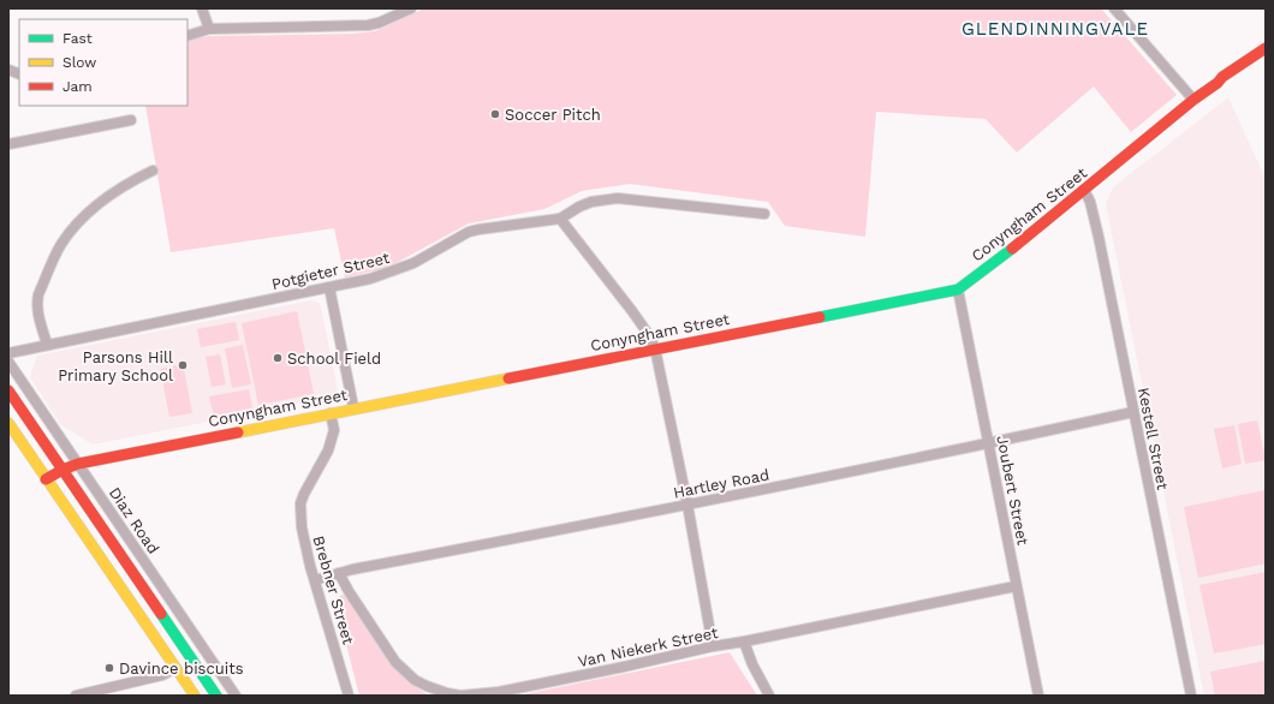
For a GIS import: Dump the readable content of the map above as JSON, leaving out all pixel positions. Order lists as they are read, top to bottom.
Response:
{
  "streets": {
    "street": [
      "Conyngham Street",
      "Potgieter Street",
      "Kestell Street",
      "Hartley Road",
      "Joubert Street",
      "Diaz Road",
      "Brebner Street",
      "Van Niekerk Street"
    ]
  },
  "crossings": [
    ["Conyngham Street", "Kestell Street"],
    ["Conyngham Street", "Joubert Street"],
    ["Conyngham Street", "Diaz Road"],
    ["Conyngham Street", "Brebner Street"],
    ["Kestell Street", "Hartley Road"],
    ["Hartley Road", "Joubert Street"],
    ["Hartley Road", "Brebner Street"],
    ["Hartley Road", "Van Niekerk Street"],
    ["Joubert Street", "Van Niekerk Street"]
  ],
  "districts": ["GLENDINNINGVALE"],
  "places": [
    "Soccer Pitch",
    "School Field",
    "Parsons Hill Primary School",
    "Davince biscuits"
  ],
  "legend": ["Fast", "Slow", "Jam"]
}
